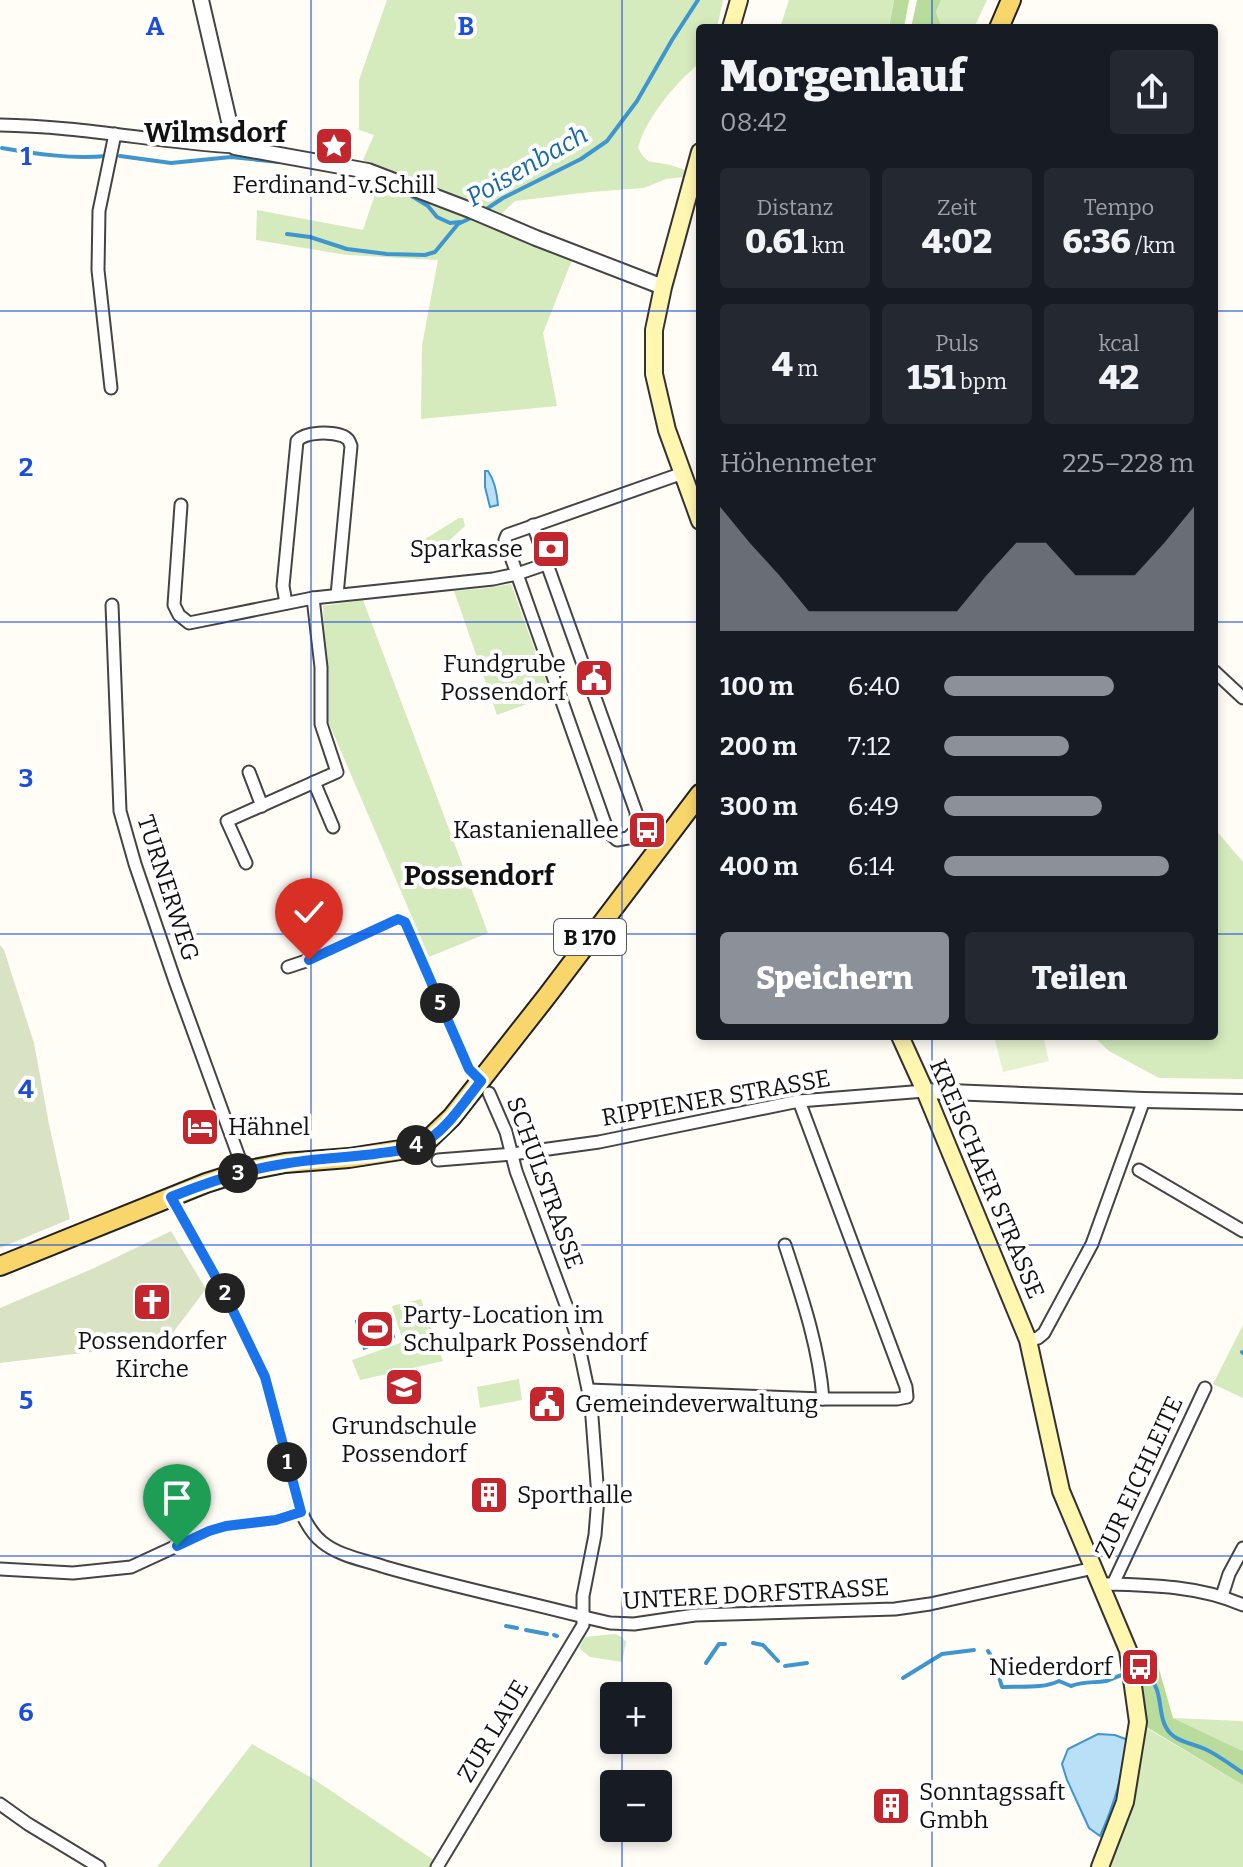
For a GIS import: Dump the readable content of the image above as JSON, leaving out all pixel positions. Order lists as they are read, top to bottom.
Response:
{
  "streets": {
    "main road": ["B 170", "KREISCHAER STRASSE"],
    "street": [
      "TURNERWEG",
      "RIPPIENER STRASSE",
      "SCHULSTRASSE",
      "ZUR EICHLEITE",
      "UNTERE DORFSTRASSE",
      "ZUR LAUE"
    ]
  },
  "crossings": [
    ["TURNERWEG", "B 170"],
    ["B 170", "SCHULSTRASSE"],
    ["RIPPIENER STRASSE", "KREISCHAER STRASSE"],
    ["RIPPIENER STRASSE", "SCHULSTRASSE"],
    ["KREISCHAER STRASSE", "ZUR EICHLEITE"],
    ["KREISCHAER STRASSE", "UNTERE DORFSTRASSE"],
    ["SCHULSTRASSE", "UNTERE DORFSTRASSE"],
    ["SCHULSTRASSE", "ZUR LAUE"],
    ["UNTERE DORFSTRASSE", "ZUR LAUE"]
  ],
  "districts": ["Wilmsdorf", "Possendorf"],
  "water": ["Poisenbach"],
  "places": {
    "place": ["Ferdinand-v.Schill"],
    "bank": ["Sparkasse"],
    "public building": ["Fundgrube Possendorf", "Gemeindeverwaltung"],
    "bus stop": ["Kastanienallee", "Niederdorf"],
    "hotel": ["Hähnel"],
    "church": ["Possendorfer Kirche"],
    "sports": ["Party-Location im Schulpark Possendorf"],
    "school or university": ["Grundschule Possendorf"],
    "building": ["Sporthalle", "Sonntagssaft Gmbh"]
  },
  "page": {
    "heading": ["Morgenlauf", "08:42"],
    "stats": [
      ["Distanz", "0.61 km"],
      ["Zeit", "4:02"],
      ["Tempo", "6:36 /km"],
      ["4 m"],
      ["Puls", "151 bpm"],
      ["kcal", "42"]
    ],
    "chart": ["Höhenmeter", "225–228 m"],
    "list": [
      {
        "name": "100 m",
        "note": "6:40"
      },
      {
        "name": "200 m",
        "note": "7:12"
      },
      {
        "name": "300 m",
        "note": "6:49"
      },
      {
        "name": "400 m",
        "note": "6:14"
      }
    ],
    "buttons": ["Speichern", "Teilen"],
    "pins": [
      "5",
      "4",
      "3",
      "2",
      "1"
    ],
    "map_buttons": ["+", "−"]
  },
  "grid": {
    "columns": ["A", "B"],
    "rows": [
      "1",
      "2",
      "3",
      "4",
      "5",
      "6"
    ]
  }
}
